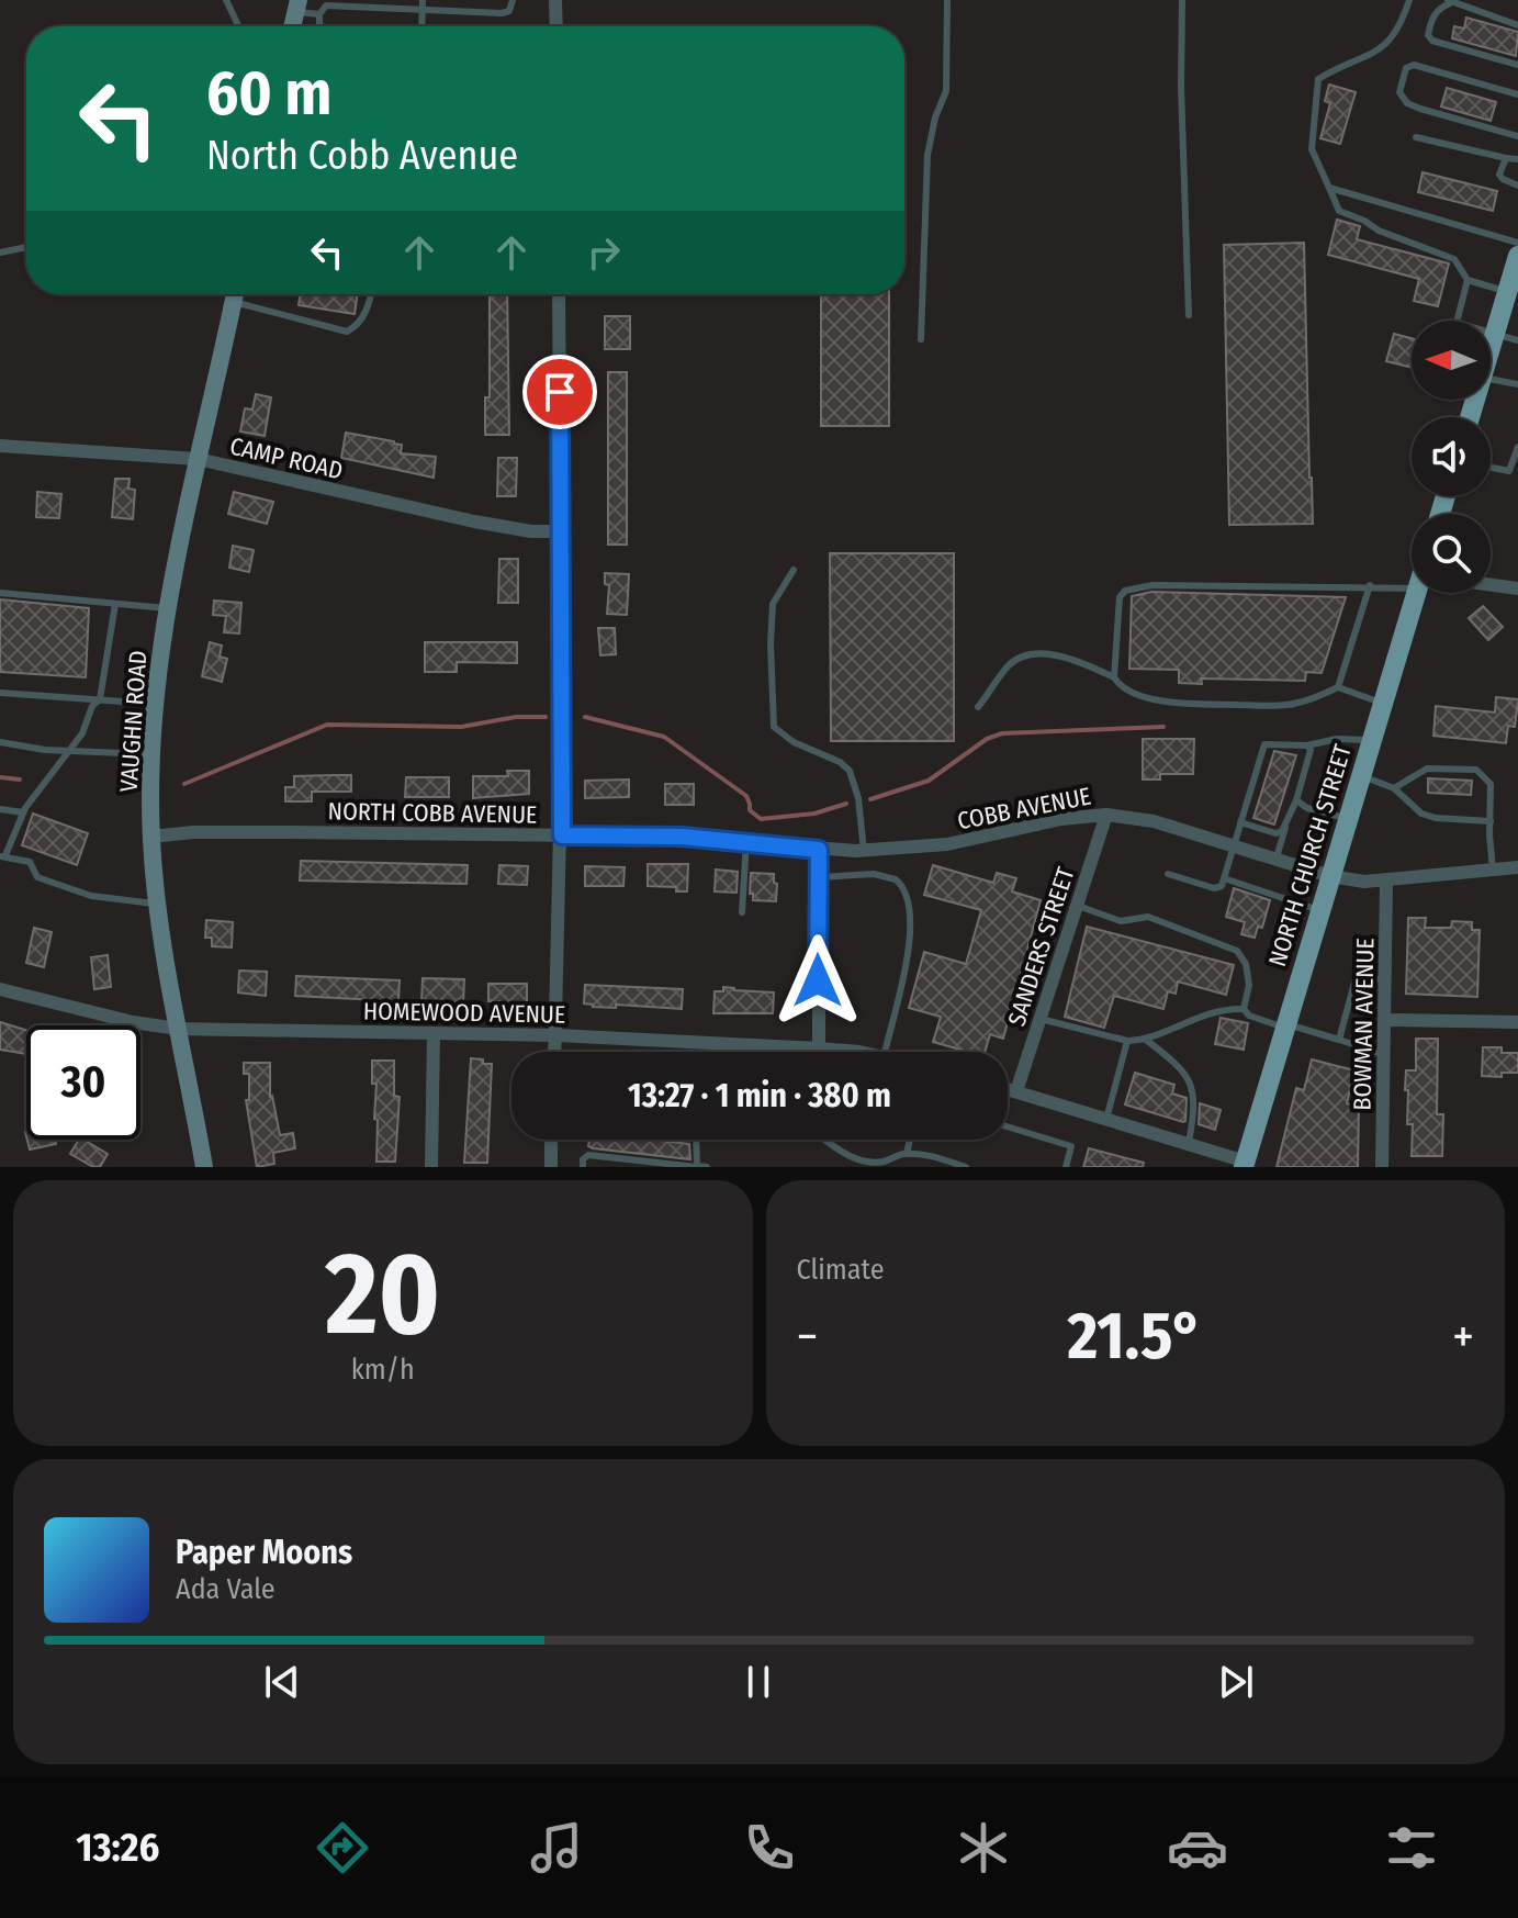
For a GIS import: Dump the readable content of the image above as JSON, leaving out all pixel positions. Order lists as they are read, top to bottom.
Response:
{
  "streets": {
    "main road": ["NORTH CHURCH STREET"],
    "street": [
      "CAMP ROAD",
      "VAUGHN ROAD",
      "COBB AVENUE",
      "NORTH COBB AVENUE",
      "SANDERS STREET",
      "HOMEWOOD AVENUE",
      "BOWMAN AVENUE"
    ]
  },
  "crossings": [
    ["CAMP ROAD", "VAUGHN ROAD"],
    ["VAUGHN ROAD", "NORTH COBB AVENUE"],
    ["VAUGHN ROAD", "HOMEWOOD AVENUE"],
    ["COBB AVENUE", "NORTH COBB AVENUE"],
    ["COBB AVENUE", "NORTH CHURCH STREET"],
    ["COBB AVENUE", "SANDERS STREET"],
    ["COBB AVENUE", "BOWMAN AVENUE"]
  ],
  "north": "left",
  "page": {
    "turn": ["60 m", "North Cobb Avenue"],
    "limit": "30",
    "trip": "13:27 · 1 min · 380 m",
    "tile": [
      ["20", "km/h"],
      "Climate"
    ],
    "heat": ["−", "21.5°", "+"],
    "song": ["Paper Moons", "Ada Vale"],
    "tabs": "13:26"
  }
}
